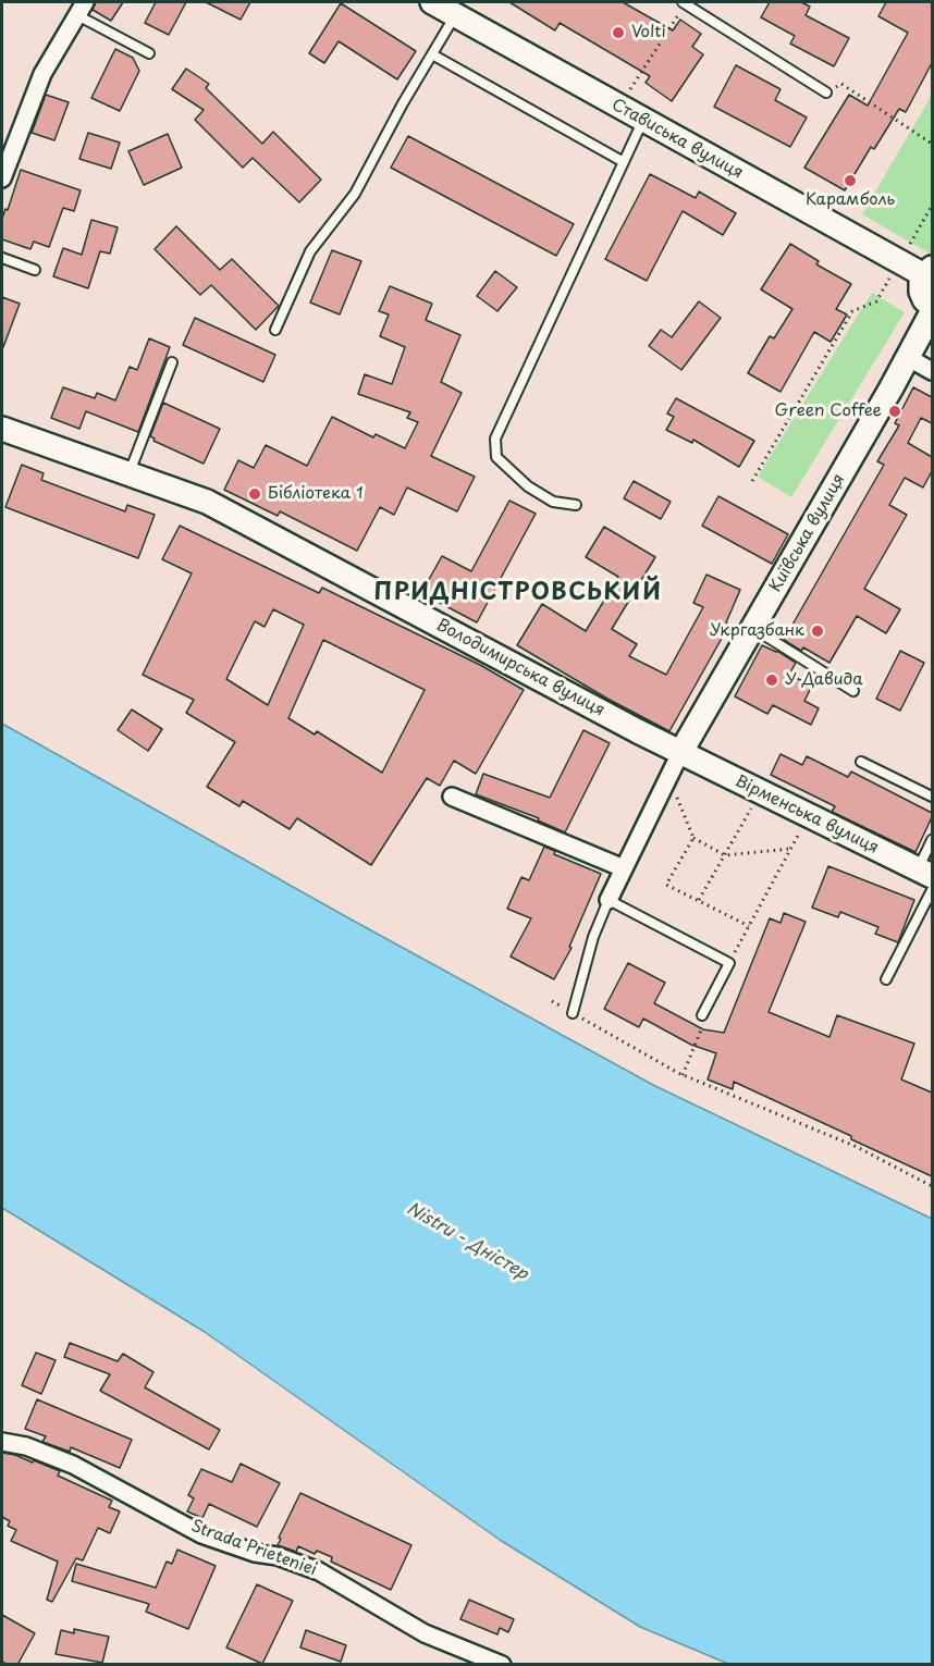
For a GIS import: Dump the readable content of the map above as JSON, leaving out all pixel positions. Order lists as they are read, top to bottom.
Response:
{
  "streets": {
    "main road": [
      "Стависька вулиця",
      "Київська вулиця",
      "Володимирська вулиця",
      "Вірменська вулиця"
    ],
    "street": ["Strada Prieteniei"]
  },
  "crossings": [
    ["Київська вулиця", "Володимирська вулиця"],
    ["Київська вулиця", "Вірменська вулиця"],
    ["Володимирська вулиця", "Вірменська вулиця"]
  ],
  "districts": ["ПРИДНІСТРОВСЬКИЙ"],
  "water": ["Nistru - Дністер"],
  "places": [
    "Volti",
    "Карамболь",
    "Green Coffee",
    "Бібліотека 1",
    "Укргазбанк",
    "У Давида"
  ]
}
